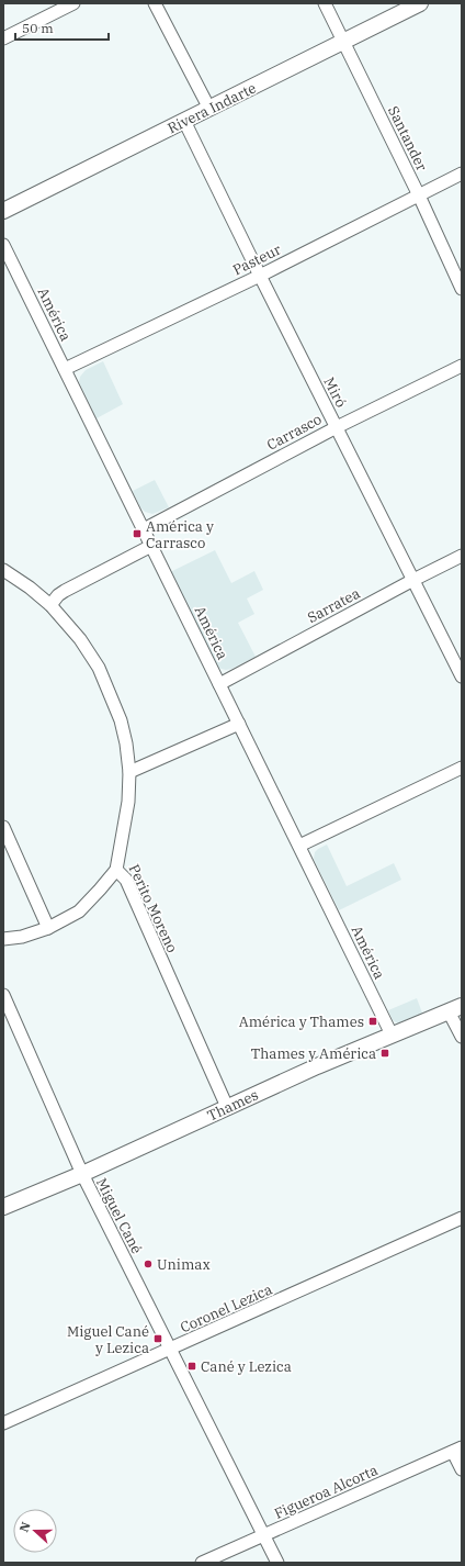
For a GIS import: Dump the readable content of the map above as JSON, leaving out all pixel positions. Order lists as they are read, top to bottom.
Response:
{
  "streets": {
    "street": [
      "Rivera Indarte",
      "Santander",
      "Pasteur",
      "América",
      "Miró",
      "Carrasco",
      "Sarratea",
      "Perito Moreno",
      "Thames",
      "Miguel Cané",
      "Coronel Lezica",
      "Figueroa Alcorta"
    ]
  },
  "crossings": [
    ["Rivera Indarte", "Santander"],
    ["Rivera Indarte", "Miró"],
    ["Santander", "Pasteur"],
    ["Pasteur", "América"],
    ["Pasteur", "Miró"],
    ["América", "Carrasco"],
    ["América", "Sarratea"],
    ["América", "Thames"],
    ["Miró", "Carrasco"],
    ["Miró", "Sarratea"],
    ["Perito Moreno", "Thames"],
    ["Thames", "Miguel Cané"],
    ["Miguel Cané", "Coronel Lezica"],
    ["Miguel Cané", "Figueroa Alcorta"]
  ],
  "places": {
    "transit": [
      "América y Carrasco",
      "América y Thames",
      "Thames y América",
      "Miguel Cané y Lezica",
      "Cané y Lezica"
    ],
    "other": ["Unimax"]
  },
  "scale_bar": "50 m",
  "north": "left"
}
